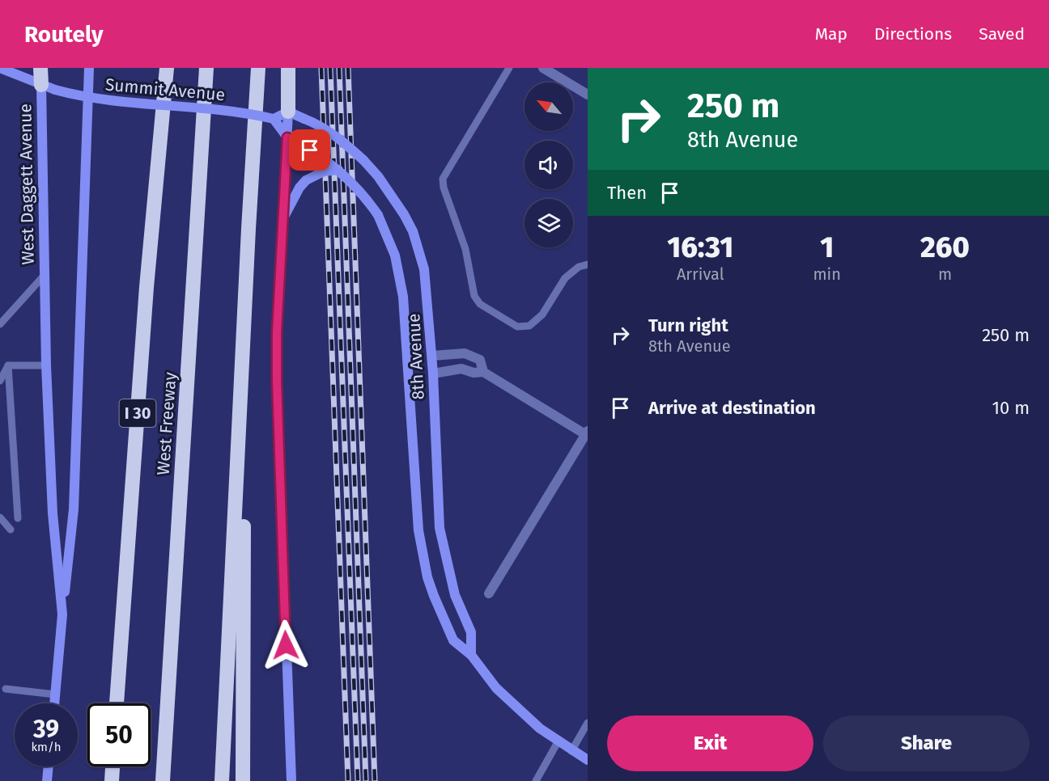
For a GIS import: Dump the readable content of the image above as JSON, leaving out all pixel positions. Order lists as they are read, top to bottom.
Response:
{
  "streets": {
    "highway": ["I 30", "West Freeway"],
    "main road": ["Summit Avenue", "West Daggett Avenue", "8th Avenue"]
  },
  "crossings": [
    ["Summit Avenue", "West Daggett Avenue"]
  ],
  "north": "top left",
  "page": {
    "header": "Routely",
    "nav": ["Map", "Directions", "Saved"],
    "turn": ["250 m", "8th Avenue"],
    "then": "Then",
    "eta": [
      "16:31",
      "Arrival",
      "1",
      "min",
      "260",
      "m"
    ],
    "list": [
      {
        "name": "Turn right",
        "note": "8th Avenue",
        "value": "250 m"
      },
      {
        "name": "Arrive at destination",
        "value": "10 m"
      }
    ],
    "speed": "39 km/h",
    "limit": "50",
    "buttons": ["Exit", "Share"]
  }
}
